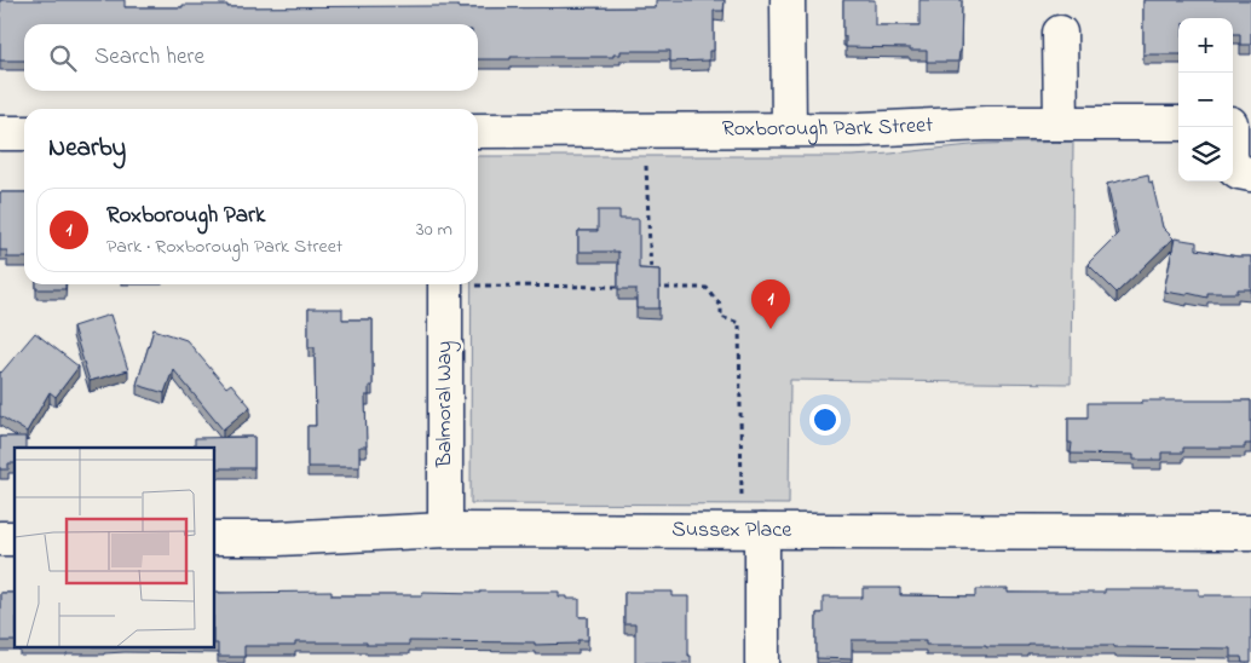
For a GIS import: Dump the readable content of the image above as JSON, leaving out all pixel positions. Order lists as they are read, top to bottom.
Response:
{
  "streets": {
    "street": ["Roxborough Park Street", "Balmoral Way", "Sussex Place"]
  },
  "crossings": [
    ["Balmoral Way", "Sussex Place"]
  ],
  "page": {
    "map_buttons": ["+", "−"],
    "search": "Search here",
    "heading": "Nearby",
    "list": [
      {
        "mark": "1",
        "name": "Roxborough Park",
        "note": "Park · Roxborough Park Street",
        "value": "30 m"
      }
    ],
    "pins": "1"
  }
}
